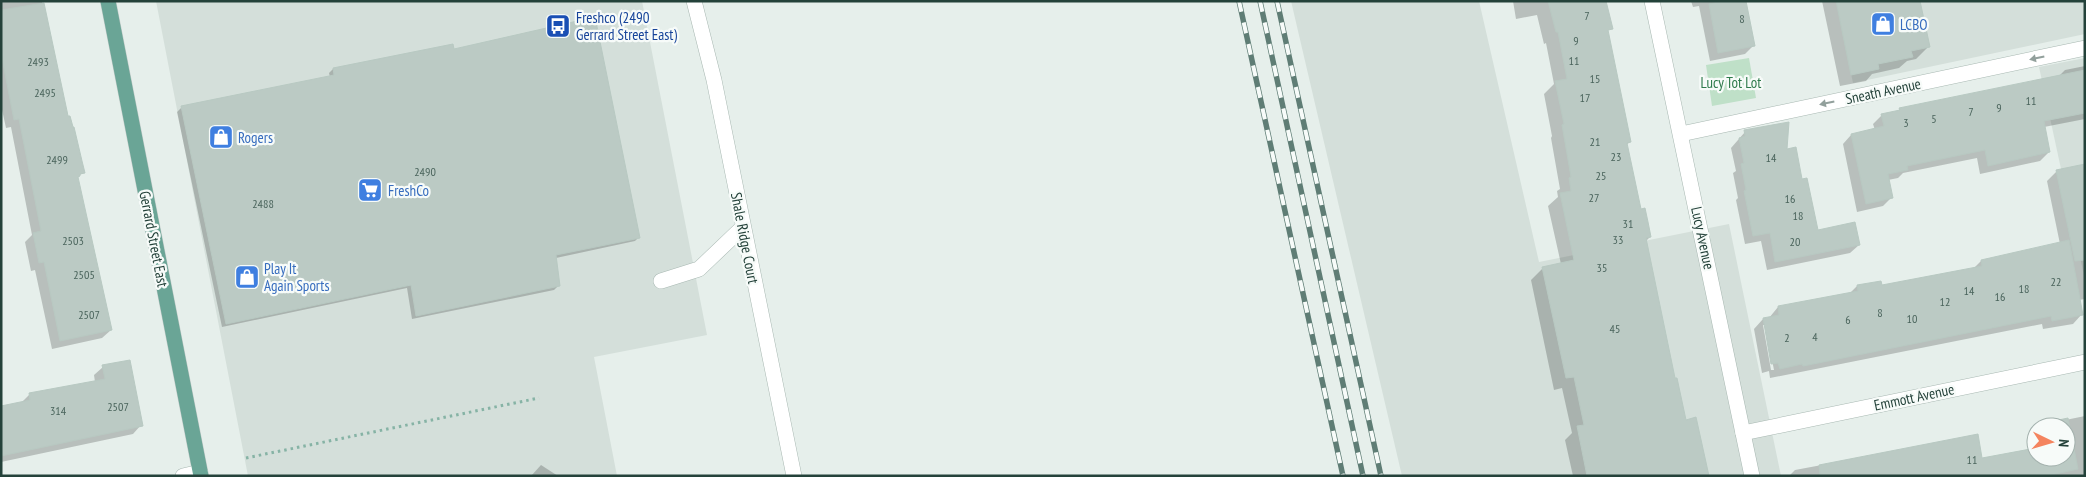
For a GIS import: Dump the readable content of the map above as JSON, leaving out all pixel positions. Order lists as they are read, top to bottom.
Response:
{
  "streets": {
    "main road": ["Gerrard Street East"],
    "street": [
      "Sneath Avenue",
      "Shale Ridge Court",
      "Lucy Avenue",
      "Emmott Avenue"
    ]
  },
  "crossings": [
    ["Sneath Avenue", "Lucy Avenue"],
    ["Lucy Avenue", "Emmott Avenue"]
  ],
  "one_way": ["Sneath Avenue"],
  "parks": ["Lucy Tot Lot"],
  "places": {
    "shop": ["LCBO", "Rogers", "Play It Again Sports"],
    "bus stop": ["Freshco (2490 Gerrard Street East)"],
    "supermarket": ["FreshCo"]
  },
  "house_numbers": [
    "7",
    "8",
    "9",
    "11",
    "2493",
    "15",
    "2495",
    "17",
    "11",
    "9",
    "7",
    "5",
    "3",
    "21",
    "23",
    "14",
    "2499",
    "2490",
    "25",
    "27",
    "16",
    "2488",
    "18",
    "31",
    "33",
    "2503",
    "20",
    "35",
    "2505",
    "22",
    "18",
    "14",
    "16",
    "12",
    "8",
    "2507",
    "10",
    "6",
    "45",
    "4",
    "2",
    "2507",
    "314",
    "11"
  ],
  "north": "right"
}
